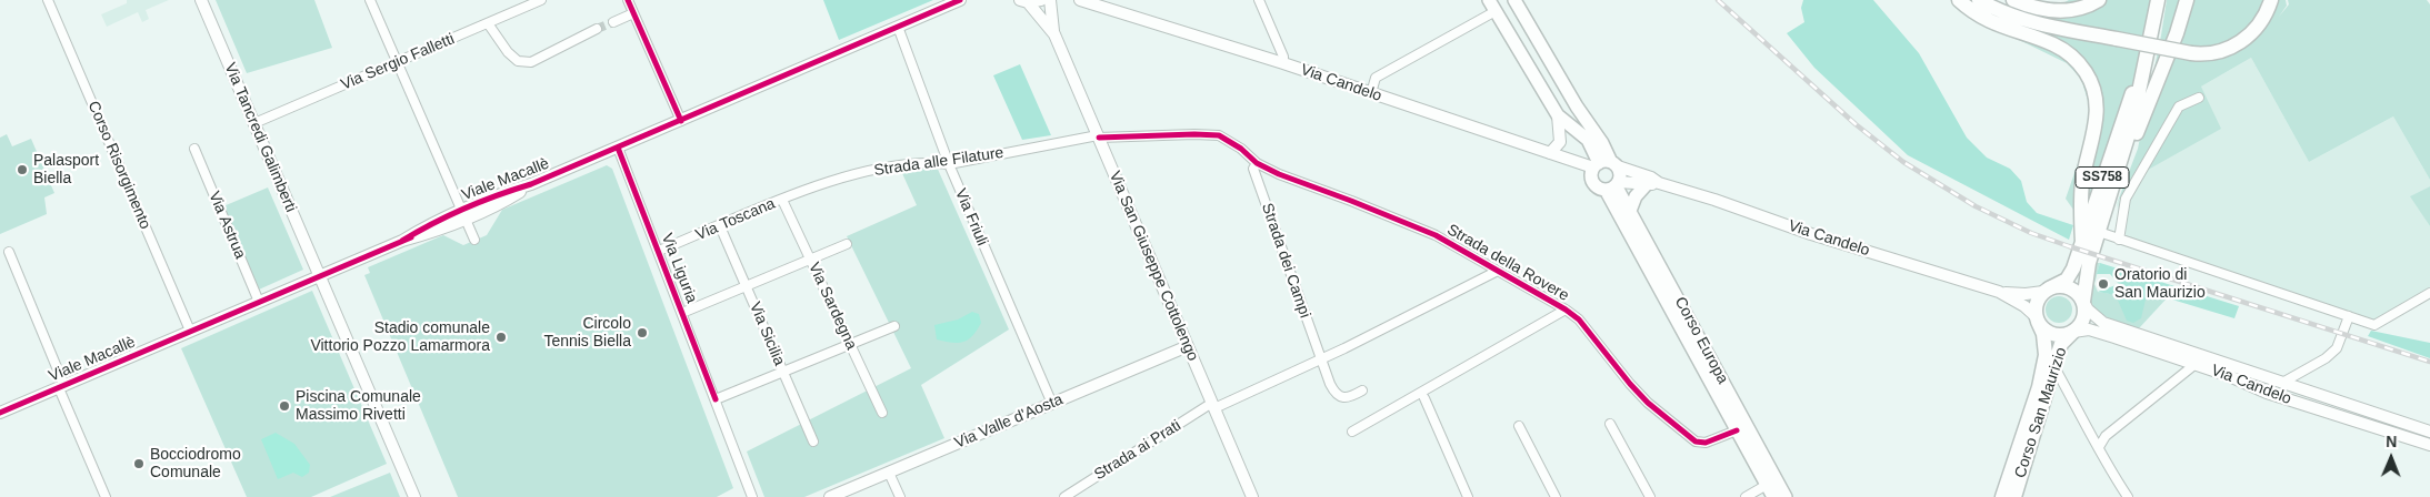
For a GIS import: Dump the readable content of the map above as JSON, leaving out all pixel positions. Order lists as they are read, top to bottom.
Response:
{
  "streets": {
    "main road": ["SS758", "Corso Europa", "Corso San Maurizio"],
    "street": [
      "Via Sergio Falletti",
      "Via Candelo",
      "Via Tancredi Galimberti",
      "Strada alle Filature",
      "Corso Risorgimento",
      "Viale Macallè",
      "Via Friuli",
      "Via Toscana",
      "Via Astrua",
      "Strada dei Campi",
      "Strada della Rovere",
      "Via San Giuseppe Cottolengo",
      "Via Liguria",
      "Via Sardegna",
      "Via Sicilia",
      "Via Valle d'Aosta",
      "Strada ai Prati"
    ]
  },
  "crossings": [
    ["Via Sergio Falletti", "Via Tancredi Galimberti"],
    ["Via Candelo", "SS758"],
    ["Via Candelo", "Corso Europa"],
    ["Via Candelo", "Corso San Maurizio"],
    ["Via Tancredi Galimberti", "Viale Macallè"],
    ["Strada alle Filature", "Via Friuli"],
    ["Strada alle Filature", "Via Toscana"],
    ["Strada alle Filature", "Strada della Rovere"],
    ["Strada alle Filature", "Via San Giuseppe Cottolengo"],
    ["Strada alle Filature", "Via Sardegna"],
    ["Corso Risorgimento", "Viale Macallè"],
    ["SS758", "Corso San Maurizio"],
    ["Viale Macallè", "Via Friuli"],
    ["Viale Macallè", "Via Astrua"],
    ["Viale Macallè", "Via Liguria"],
    ["Via Friuli", "Via Valle d'Aosta"],
    ["Via Toscana", "Via Liguria"],
    ["Via Toscana", "Via Sardegna"],
    ["Via Toscana", "Via Sicilia"],
    ["Strada dei Campi", "Strada della Rovere"],
    ["Strada della Rovere", "Via San Giuseppe Cottolengo"],
    ["Strada della Rovere", "Corso Europa"],
    ["Via San Giuseppe Cottolengo", "Via Valle d'Aosta"],
    ["Via San Giuseppe Cottolengo", "Strada ai Prati"]
  ],
  "places": [
    "Palasport Biella",
    "Oratorio di San Maurizio",
    "Circolo Tennis Biella",
    "Stadio comunale Vittorio Pozzo Lamarmora",
    "Piscina Comunale Massimo Rivetti",
    "Bocciodromo Comunale"
  ],
  "north": "top"
}
